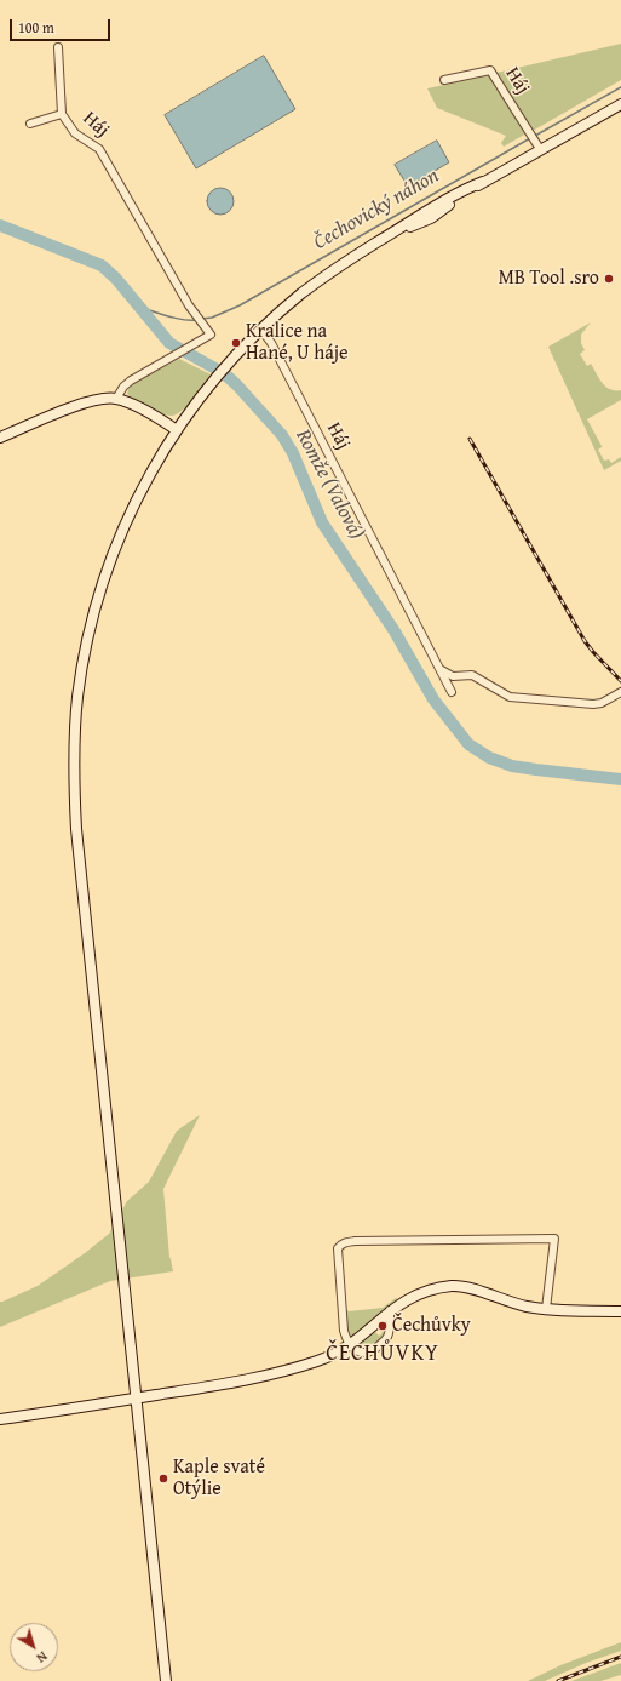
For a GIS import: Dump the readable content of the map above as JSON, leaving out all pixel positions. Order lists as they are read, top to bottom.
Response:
{
  "streets": {
    "street": ["Háj"]
  },
  "districts": ["ČECHŮVKY"],
  "water": ["Čechovický náhon", "Romže (Valová)"],
  "places": [
    "MB Tool .sro",
    "Kralice na Hané, U háje",
    "Čechůvky",
    "Kaple svaté Otýlie"
  ],
  "scale_bar": "100 m",
  "north": "bottom right"
}
